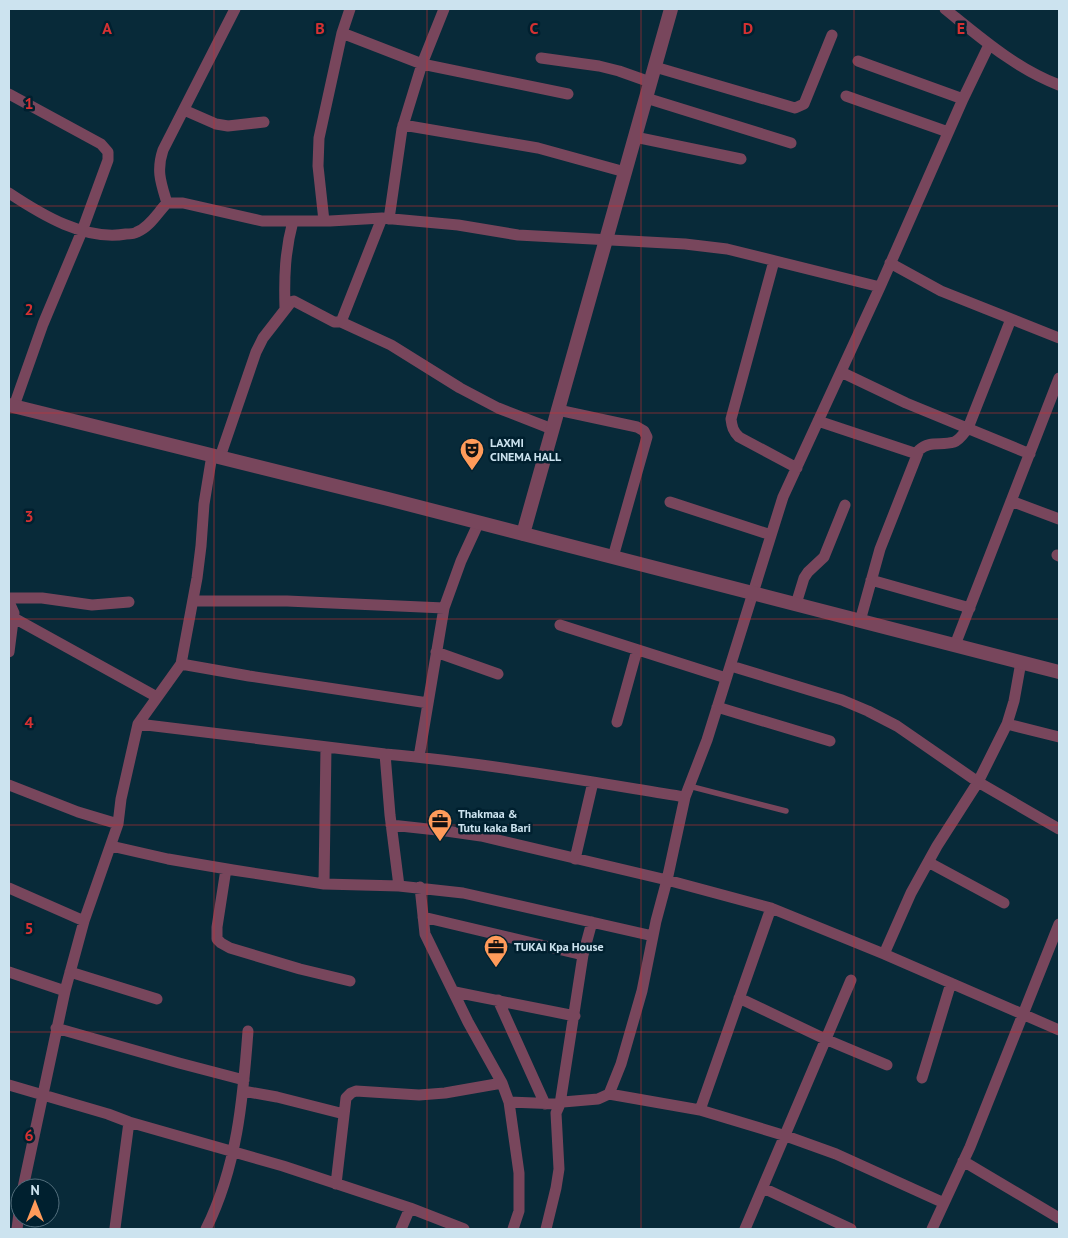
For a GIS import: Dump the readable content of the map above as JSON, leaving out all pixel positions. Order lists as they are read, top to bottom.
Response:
{
  "places": {
    "theatre": ["LAXMI CINEMA HALL"],
    "office": ["Thakmaa & Tutu kaka Bari", "TUKAI Kpa House"]
  },
  "north": "top",
  "grid": {
    "columns": [
      "A",
      "B",
      "C",
      "D",
      "E"
    ],
    "rows": [
      "1",
      "2",
      "3",
      "4",
      "5",
      "6"
    ]
  }
}
